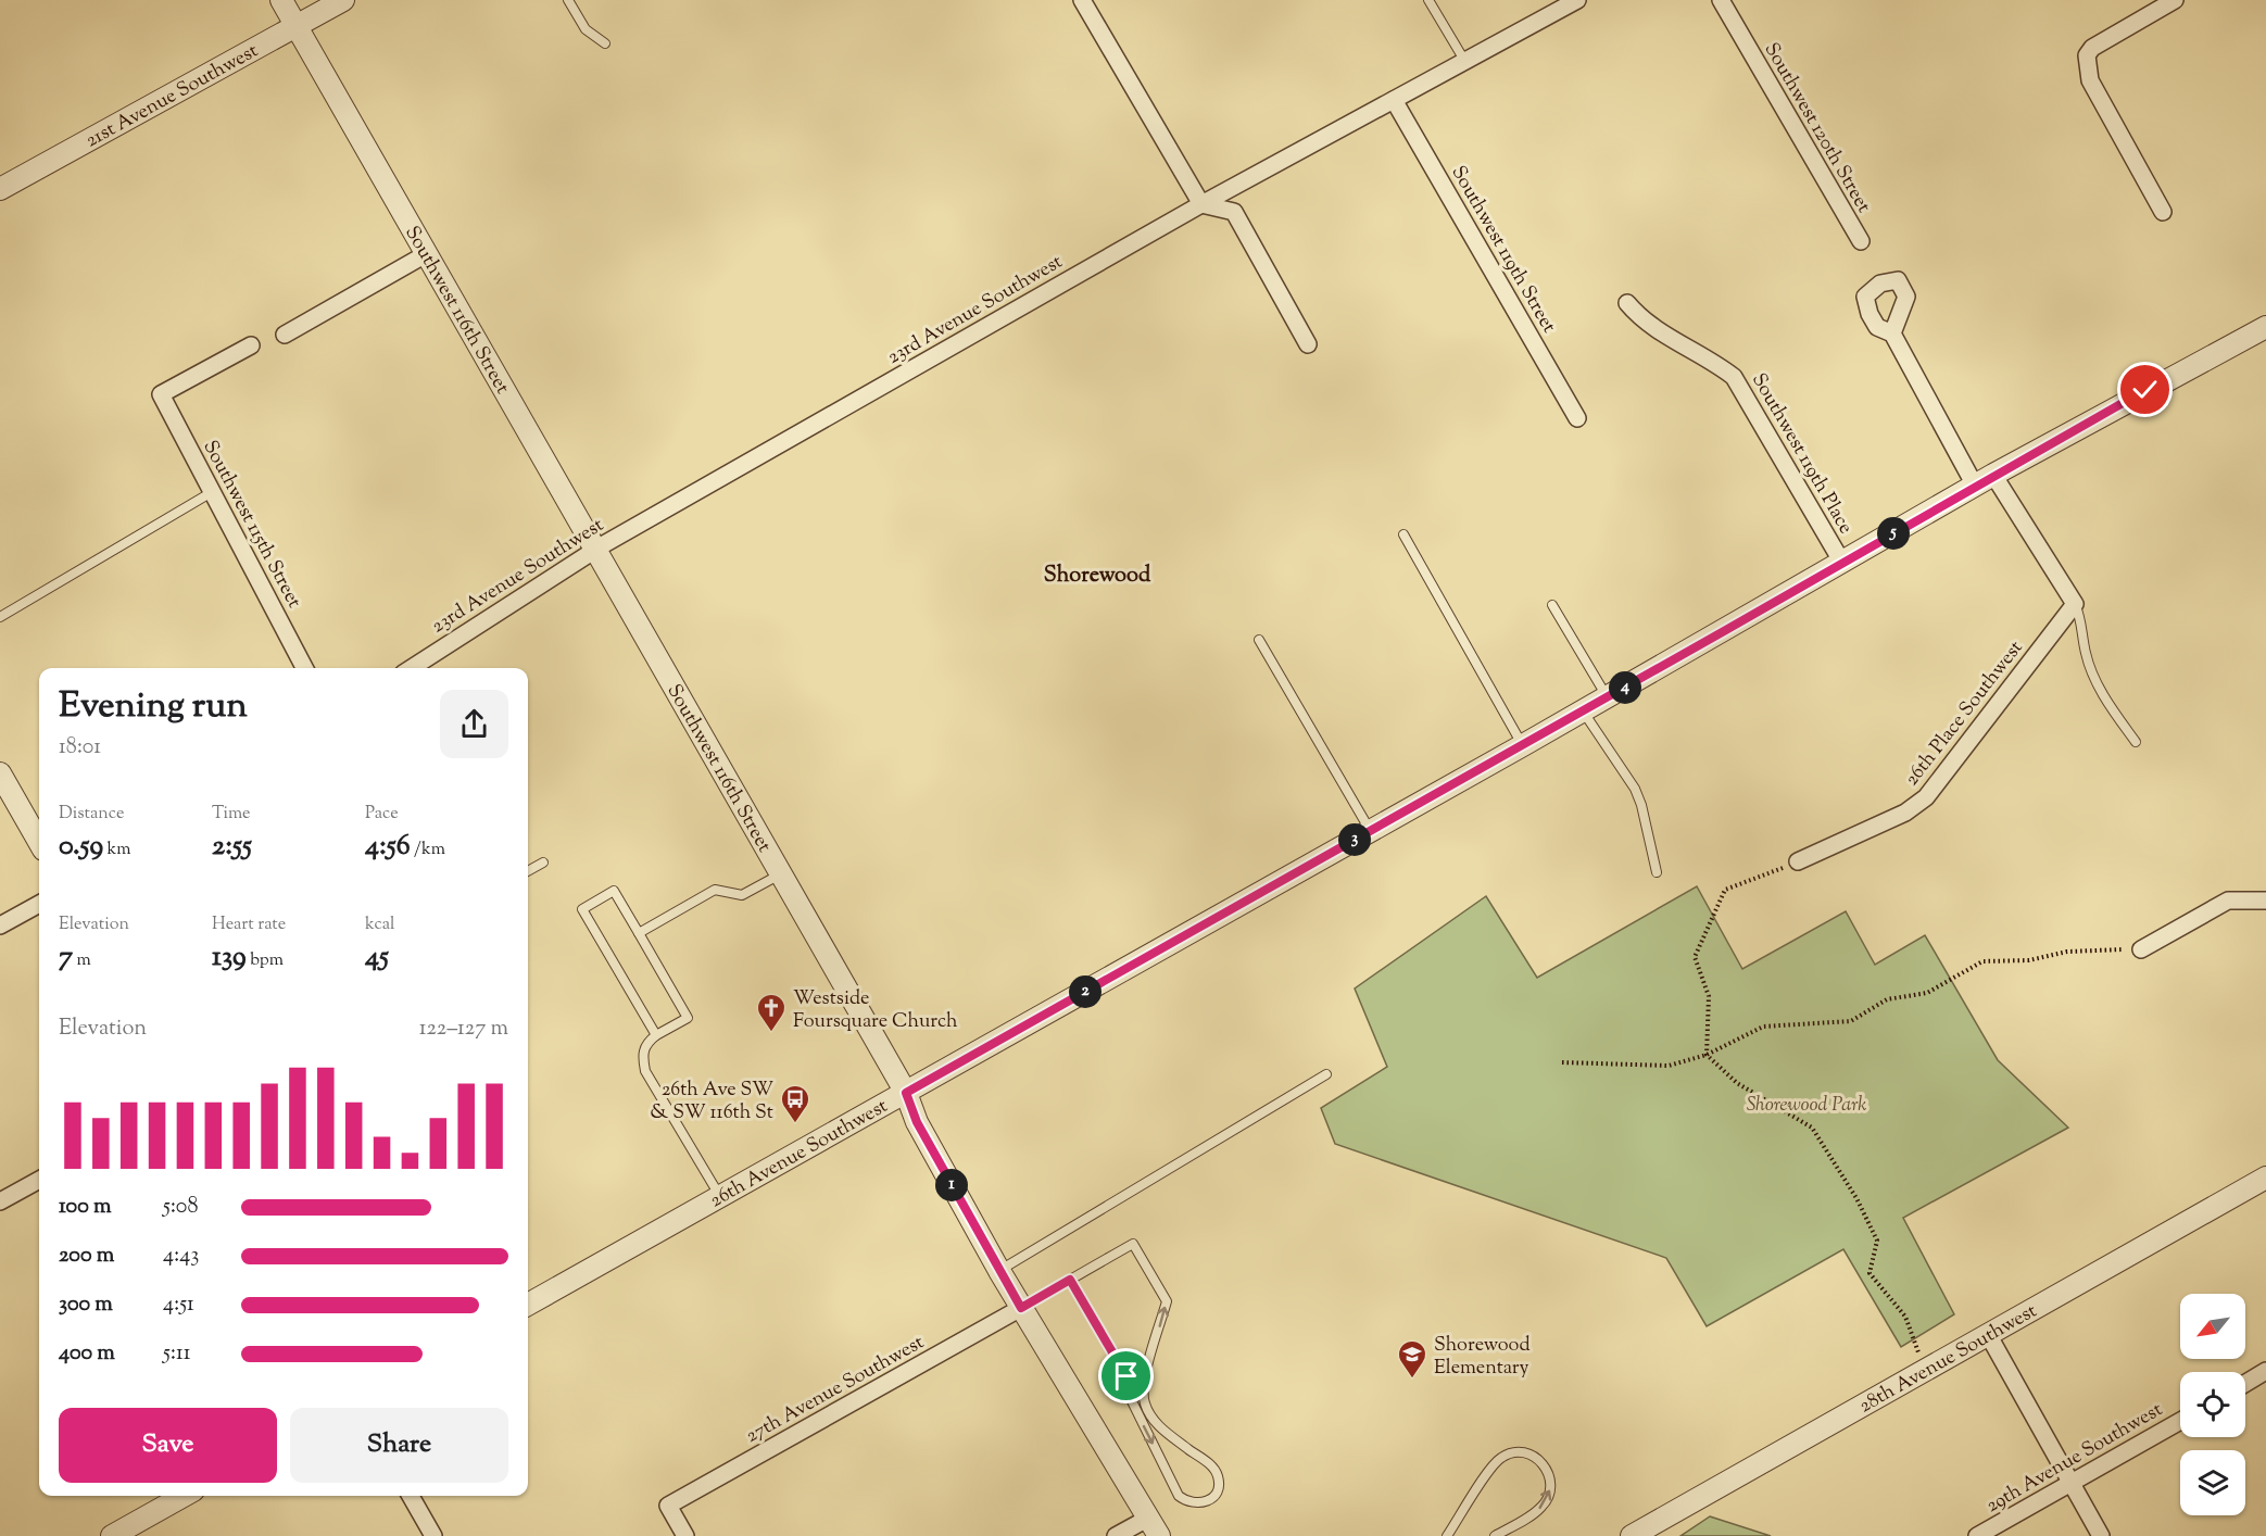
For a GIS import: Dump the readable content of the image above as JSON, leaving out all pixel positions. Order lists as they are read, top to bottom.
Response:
{
  "streets": {
    "street": [
      "21st Avenue Southwest",
      "Southwest 120th Street",
      "Southwest 119th Street",
      "23rd Avenue Southwest",
      "Southwest 116th Street",
      "Southwest 119th Place",
      "Southwest 115th Street",
      "26th Place Southwest",
      "26th Avenue Southwest",
      "28th Avenue Southwest",
      "27th Avenue Southwest",
      "29th Avenue Southwest"
    ]
  },
  "crossings": [
    ["21st Avenue Southwest", "Southwest 116th Street"],
    ["Southwest 119th Street", "23rd Avenue Southwest"],
    ["23rd Avenue Southwest", "Southwest 116th Street"],
    ["Southwest 116th Street", "26th Avenue Southwest"],
    ["Southwest 116th Street", "27th Avenue Southwest"],
    ["Southwest 119th Place", "26th Avenue Southwest"]
  ],
  "districts": ["Shorewood"],
  "parks": ["Shorewood Park"],
  "places": {
    "church": ["Westside Foursquare Church"],
    "bus stop": ["26th Ave SW & SW 116th St"],
    "school or university": ["Shorewood Elementary"]
  },
  "north": "bottom left",
  "page": {
    "pins": [
      "5",
      "4",
      "3",
      "2",
      "1"
    ],
    "heading": ["Evening run", "18:01"],
    "stats": [
      ["Distance", "0.59 km"],
      ["Time", "2:55"],
      ["Pace", "4:56 /km"],
      ["Elevation", "7 m"],
      ["Heart rate", "139 bpm"],
      ["kcal", "45"]
    ],
    "chart": ["Elevation", "122–127 m"],
    "list": [
      {
        "name": "100 m",
        "note": "5:08"
      },
      {
        "name": "200 m",
        "note": "4:43"
      },
      {
        "name": "300 m",
        "note": "4:51"
      },
      {
        "name": "400 m",
        "note": "5:11"
      }
    ],
    "buttons": ["Save", "Share"]
  }
}
